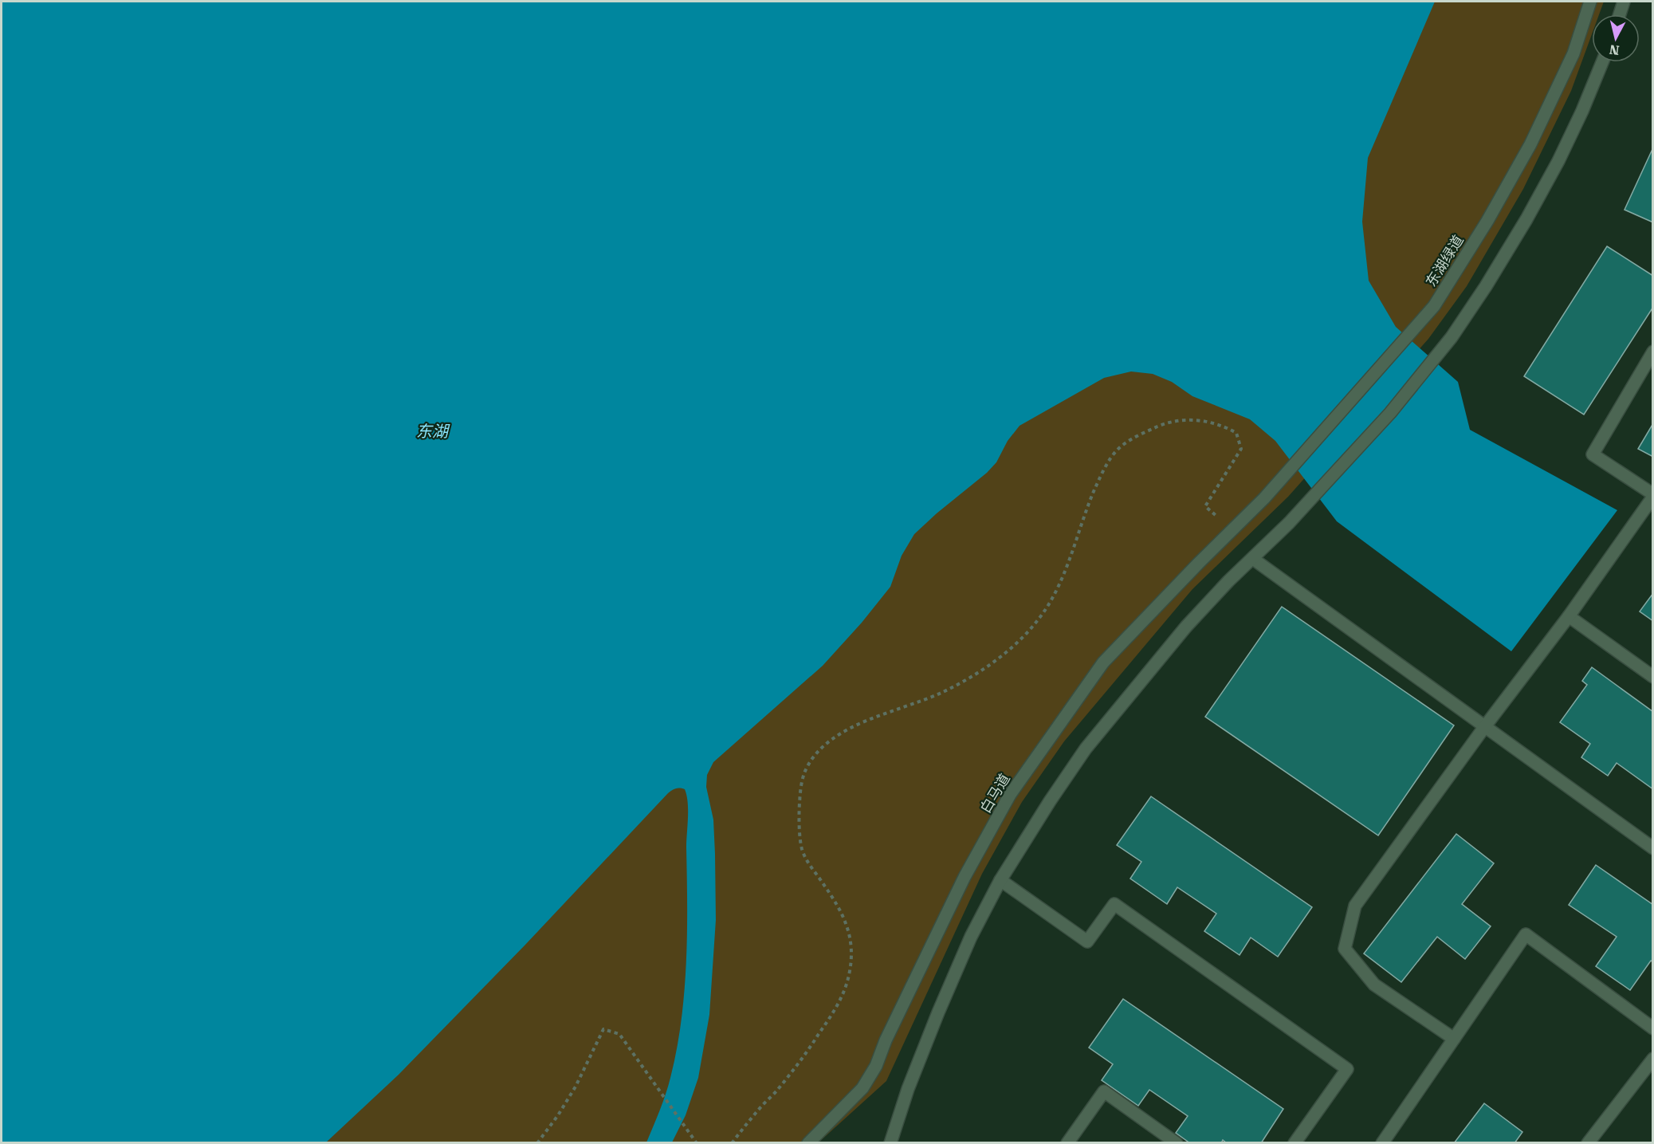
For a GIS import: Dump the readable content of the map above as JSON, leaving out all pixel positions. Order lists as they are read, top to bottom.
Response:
{
  "streets": {
    "street": ["东湖绿道", "白马道"]
  },
  "crossings": [
    ["东湖绿道", "白马道"]
  ],
  "water": ["东湖"],
  "north": "bottom"
}
